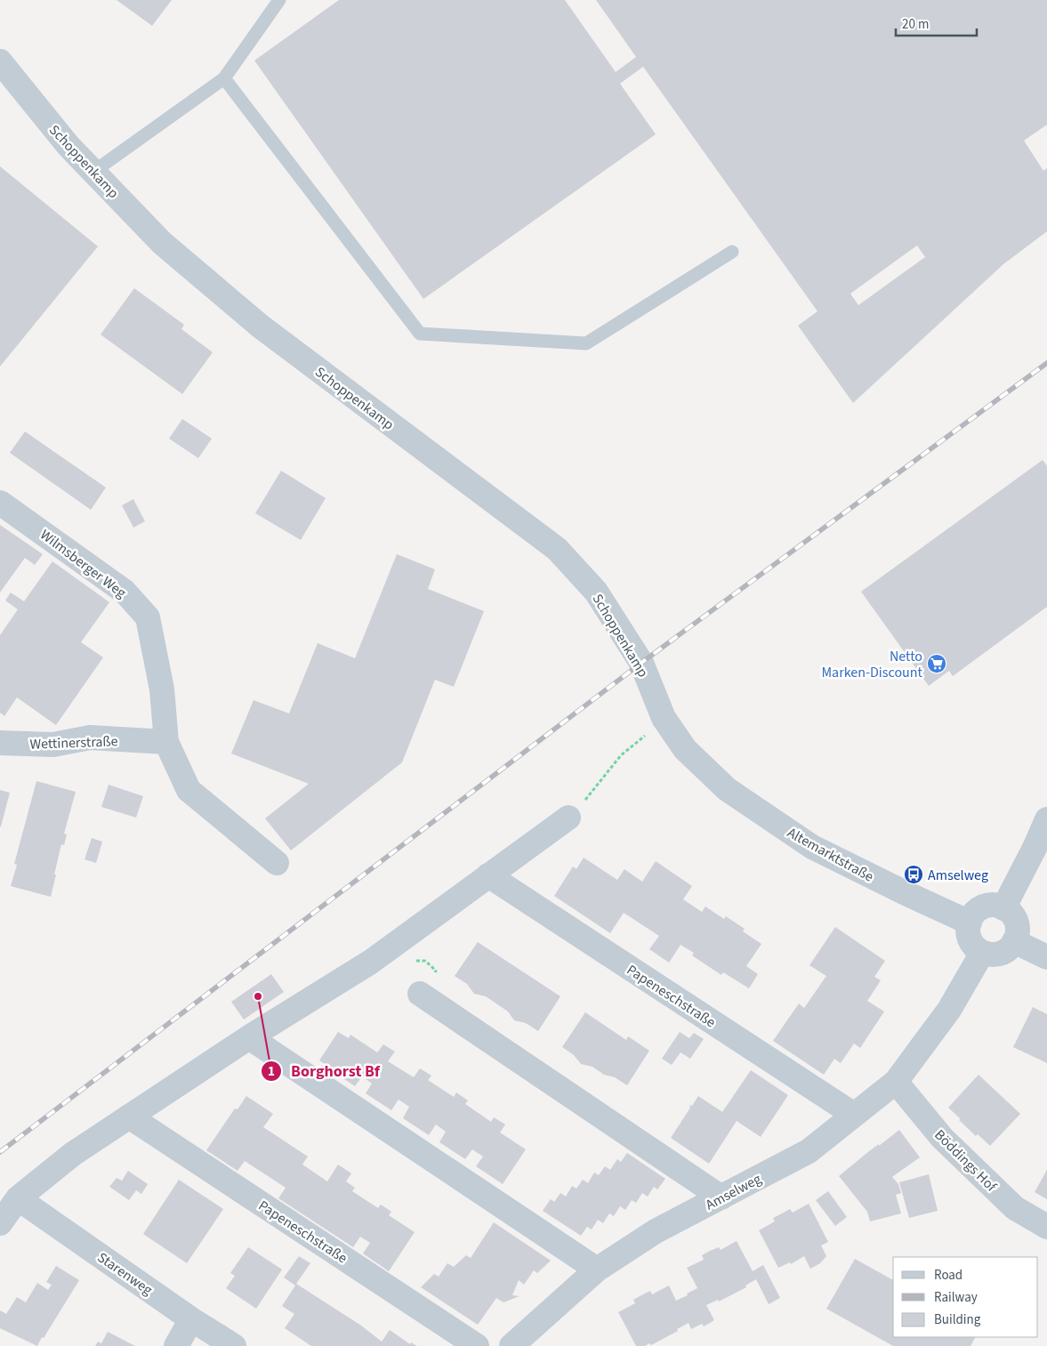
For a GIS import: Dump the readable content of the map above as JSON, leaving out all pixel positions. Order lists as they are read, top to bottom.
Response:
{
  "streets": {
    "street": [
      "Schoppenkamp",
      "Wilmsberger Weg",
      "Wettinerstraße",
      "Altemarktstraße",
      "Papeneschstraße",
      "Böddings Hof",
      "Amselweg",
      "Starenweg"
    ]
  },
  "crossings": [
    ["Schoppenkamp", "Altemarktstraße"],
    ["Wilmsberger Weg", "Wettinerstraße"],
    ["Altemarktstraße", "Amselweg"],
    ["Papeneschstraße", "Amselweg"],
    ["Böddings Hof", "Amselweg"]
  ],
  "places": {
    "supermarket": ["Netto Marken-Discount"],
    "bus stop": ["Amselweg"],
    "other": ["Borghorst Bf"]
  },
  "legend": ["Road", "Railway", "Building"],
  "scale_bar": "20 m"
}
